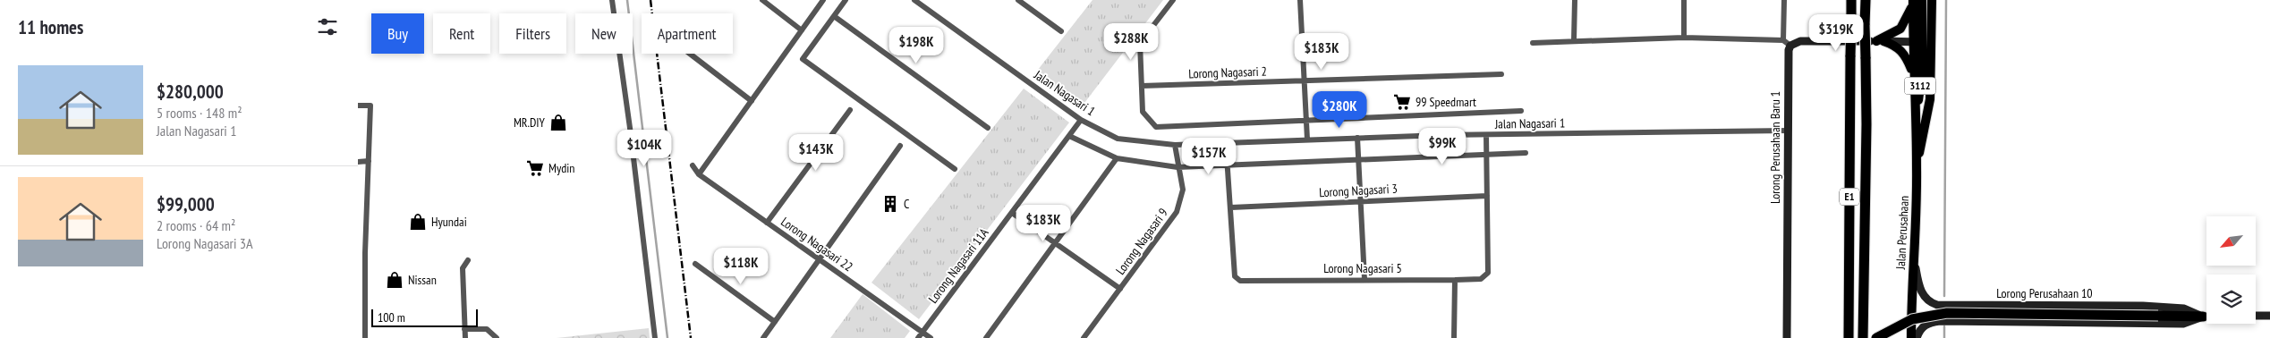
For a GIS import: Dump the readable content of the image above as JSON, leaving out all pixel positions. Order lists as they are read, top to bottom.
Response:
{
  "streets": {
    "highway": ["E1"],
    "main road": ["3112", "Jalan Perusahaan"],
    "street": [
      "Lorong Nagasari 2",
      "Jalan Nagasari 1",
      "Lorong Perusahaan Baru 1",
      "Lorong Nagasari 3",
      "Lorong Nagasari 9",
      "Lorong Nagasari 22",
      "Lorong Nagasari 11A",
      "Lorong Nagasari 5",
      "Lorong Perusahaan 10"
    ]
  },
  "crossings": [
    ["Jalan Nagasari 1", "Lorong Perusahaan Baru 1"],
    ["Jalan Nagasari 1", "Lorong Nagasari 9"],
    ["Jalan Nagasari 1", "Lorong Nagasari 11A"],
    ["Lorong Nagasari 3", "Lorong Nagasari 5"],
    ["Jalan Perusahaan", "Lorong Perusahaan 10"],
    ["Lorong Nagasari 22", "Lorong Nagasari 11A"]
  ],
  "places": {
    "supermarket": ["99 Speedmart", "Mydin"],
    "shop": ["MR.DIY", "Hyundai", "Nissan"],
    "building": ["C"]
  },
  "scale_bar": "100 m",
  "north": "bottom left",
  "page": {
    "heading": "11 homes",
    "chip": [
      "Buy",
      "Rent",
      "Filters",
      "New",
      "Apartment"
    ],
    "price": [
      "$319K",
      "$288K",
      "$198K",
      "$183K",
      "$280K",
      "$99K",
      "$104K",
      "$143K",
      "$157K",
      "$183K",
      "$118K"
    ],
    "list": [
      {
        "name": "$280,000",
        "note": "5 rooms · 148 m² · Jalan Nagasari 1"
      },
      {
        "name": "$99,000",
        "note": "2 rooms · 64 m² · Lorong Nagasari 3A"
      }
    ],
    "scale": "100 m"
  }
}
